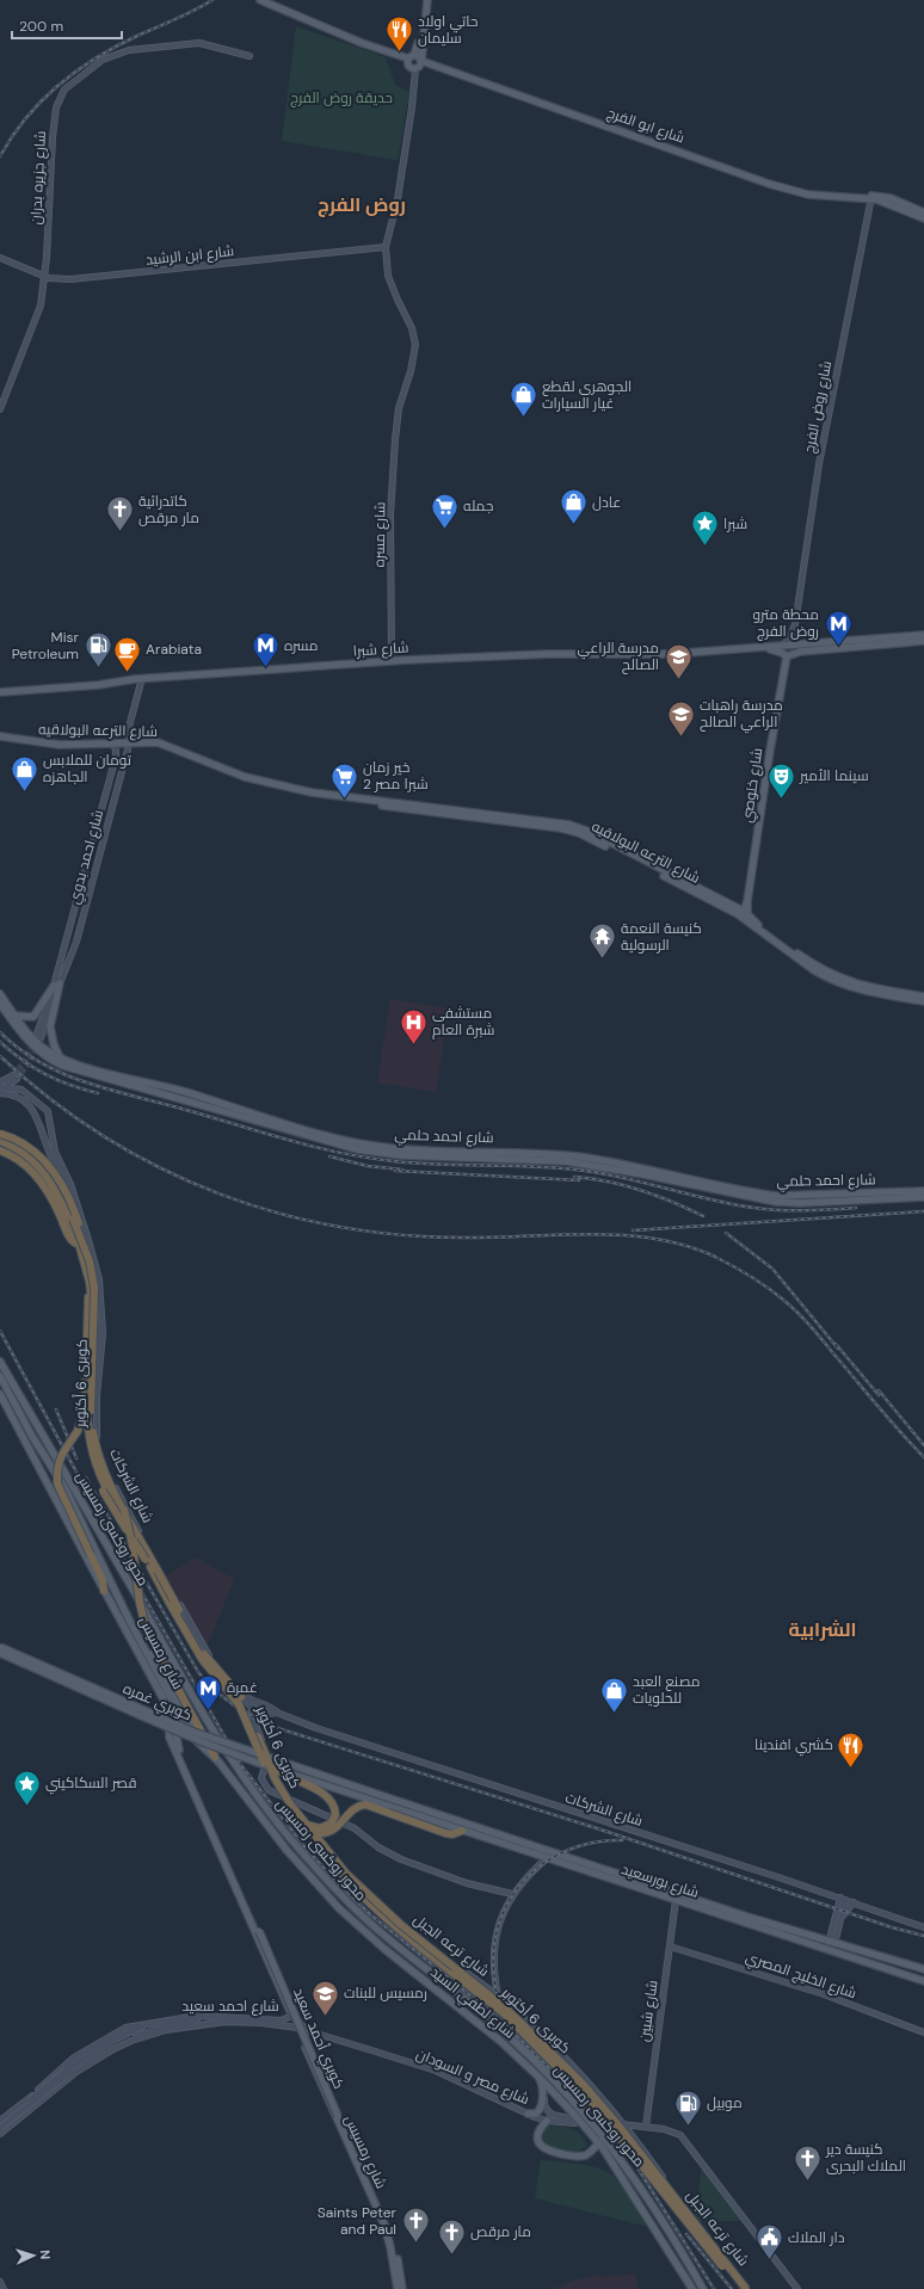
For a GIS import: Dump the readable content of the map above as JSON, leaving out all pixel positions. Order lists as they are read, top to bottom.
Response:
{
  "streets": {
    "highway": ["كوبرى 6 أكتوبر"],
    "main road": [
      "شارع ابو الفرج",
      "شارع جزيره بدران",
      "شارع ابن الرشيد",
      "شارع روض الفرج",
      "شارع مسره",
      "شارع شبرا",
      "شارع الترعه البولاقيه",
      "شارع خلوصي",
      "شارع احمد بدوي",
      "شارع احمد حلمي",
      "شارع الشركات",
      "محور روكسى رمسيس",
      "شارع رمسيس",
      "كوبري غمره",
      "شارع بورسعيد",
      "شارع ترعه الجبل",
      "شارع الخليج المصري",
      "شارع لطفي السيد",
      "شارع احمد سعيد",
      "شارع شبين",
      "كوبري أحمد سعيد",
      "شارع مصر و السودان"
    ]
  },
  "crossings": [
    ["شارع ابو الفرج", "شارع روض الفرج"],
    ["شارع جزيره بدران", "شارع ابن الرشيد"],
    ["شارع ابن الرشيد", "شارع مسره"],
    ["شارع روض الفرج", "شارع شبرا"],
    ["شارع مسره", "شارع شبرا"],
    ["شارع شبرا", "شارع خلوصي"],
    ["شارع شبرا", "شارع احمد بدوي"],
    ["شارع الترعه البولاقيه", "شارع خلوصي"],
    ["شارع الترعه البولاقيه", "شارع احمد بدوي"],
    ["كوبرى 6 أكتوبر", "شارع ترعه الجبل"],
    ["شارع الشركات", "شارع ترعه الجبل"],
    ["شارع رمسيس", "شارع لطفي السيد"],
    ["شارع رمسيس", "شارع احمد سعيد"],
    ["شارع رمسيس", "كوبري أحمد سعيد"],
    ["شارع رمسيس", "شارع مصر و السودان"],
    ["كوبري غمره", "شارع بورسعيد"],
    ["شارع بورسعيد", "شارع شبين"],
    ["شارع الخليج المصري", "شارع شبين"],
    ["شارع لطفي السيد", "شارع مصر و السودان"],
    ["شارع احمد سعيد", "شارع مصر و السودان"]
  ],
  "districts": ["روض الفرج", "الشرابية"],
  "parks": ["حديقة روض الفرج"],
  "places": {
    "restaurant": ["حاتي اولاد سليمان", "كشري افندينا"],
    "shop": [
      "الجوهري لقطع غيار السيارات",
      "عادل",
      "تومان للملابس الجاهزه",
      "مصنع العبد للحلويات"
    ],
    "supermarket": ["جمله", "خير زمان شبرا مصر 2"],
    "church": [
      "كاتدرائية مار مرقص",
      "كنيسة دير الملاك البحرى",
      "Saints Peter and Paul",
      "مار مرقص"
    ],
    "place": ["شبرا", "قصر السكاكيني"],
    "metro station": ["محطة مترو روض الفرج", "مسره", "غمرة"],
    "fuel station": ["Misr Petroleum", "موبيل"],
    "cafe": ["Arabiata"],
    "school or university": ["مدرسة الراعي الصالح", "مدرسة راهبات الراعي الصالح", "رمسيس للبنات"],
    "theatre": ["سينما الأمير"],
    "temple": ["كنيسة النعمة الرسولية"],
    "hospital": ["مستشفى شبرة العام"],
    "public building": ["دار الملاك"]
  },
  "scale_bar": "200 m",
  "north": "right"
}
